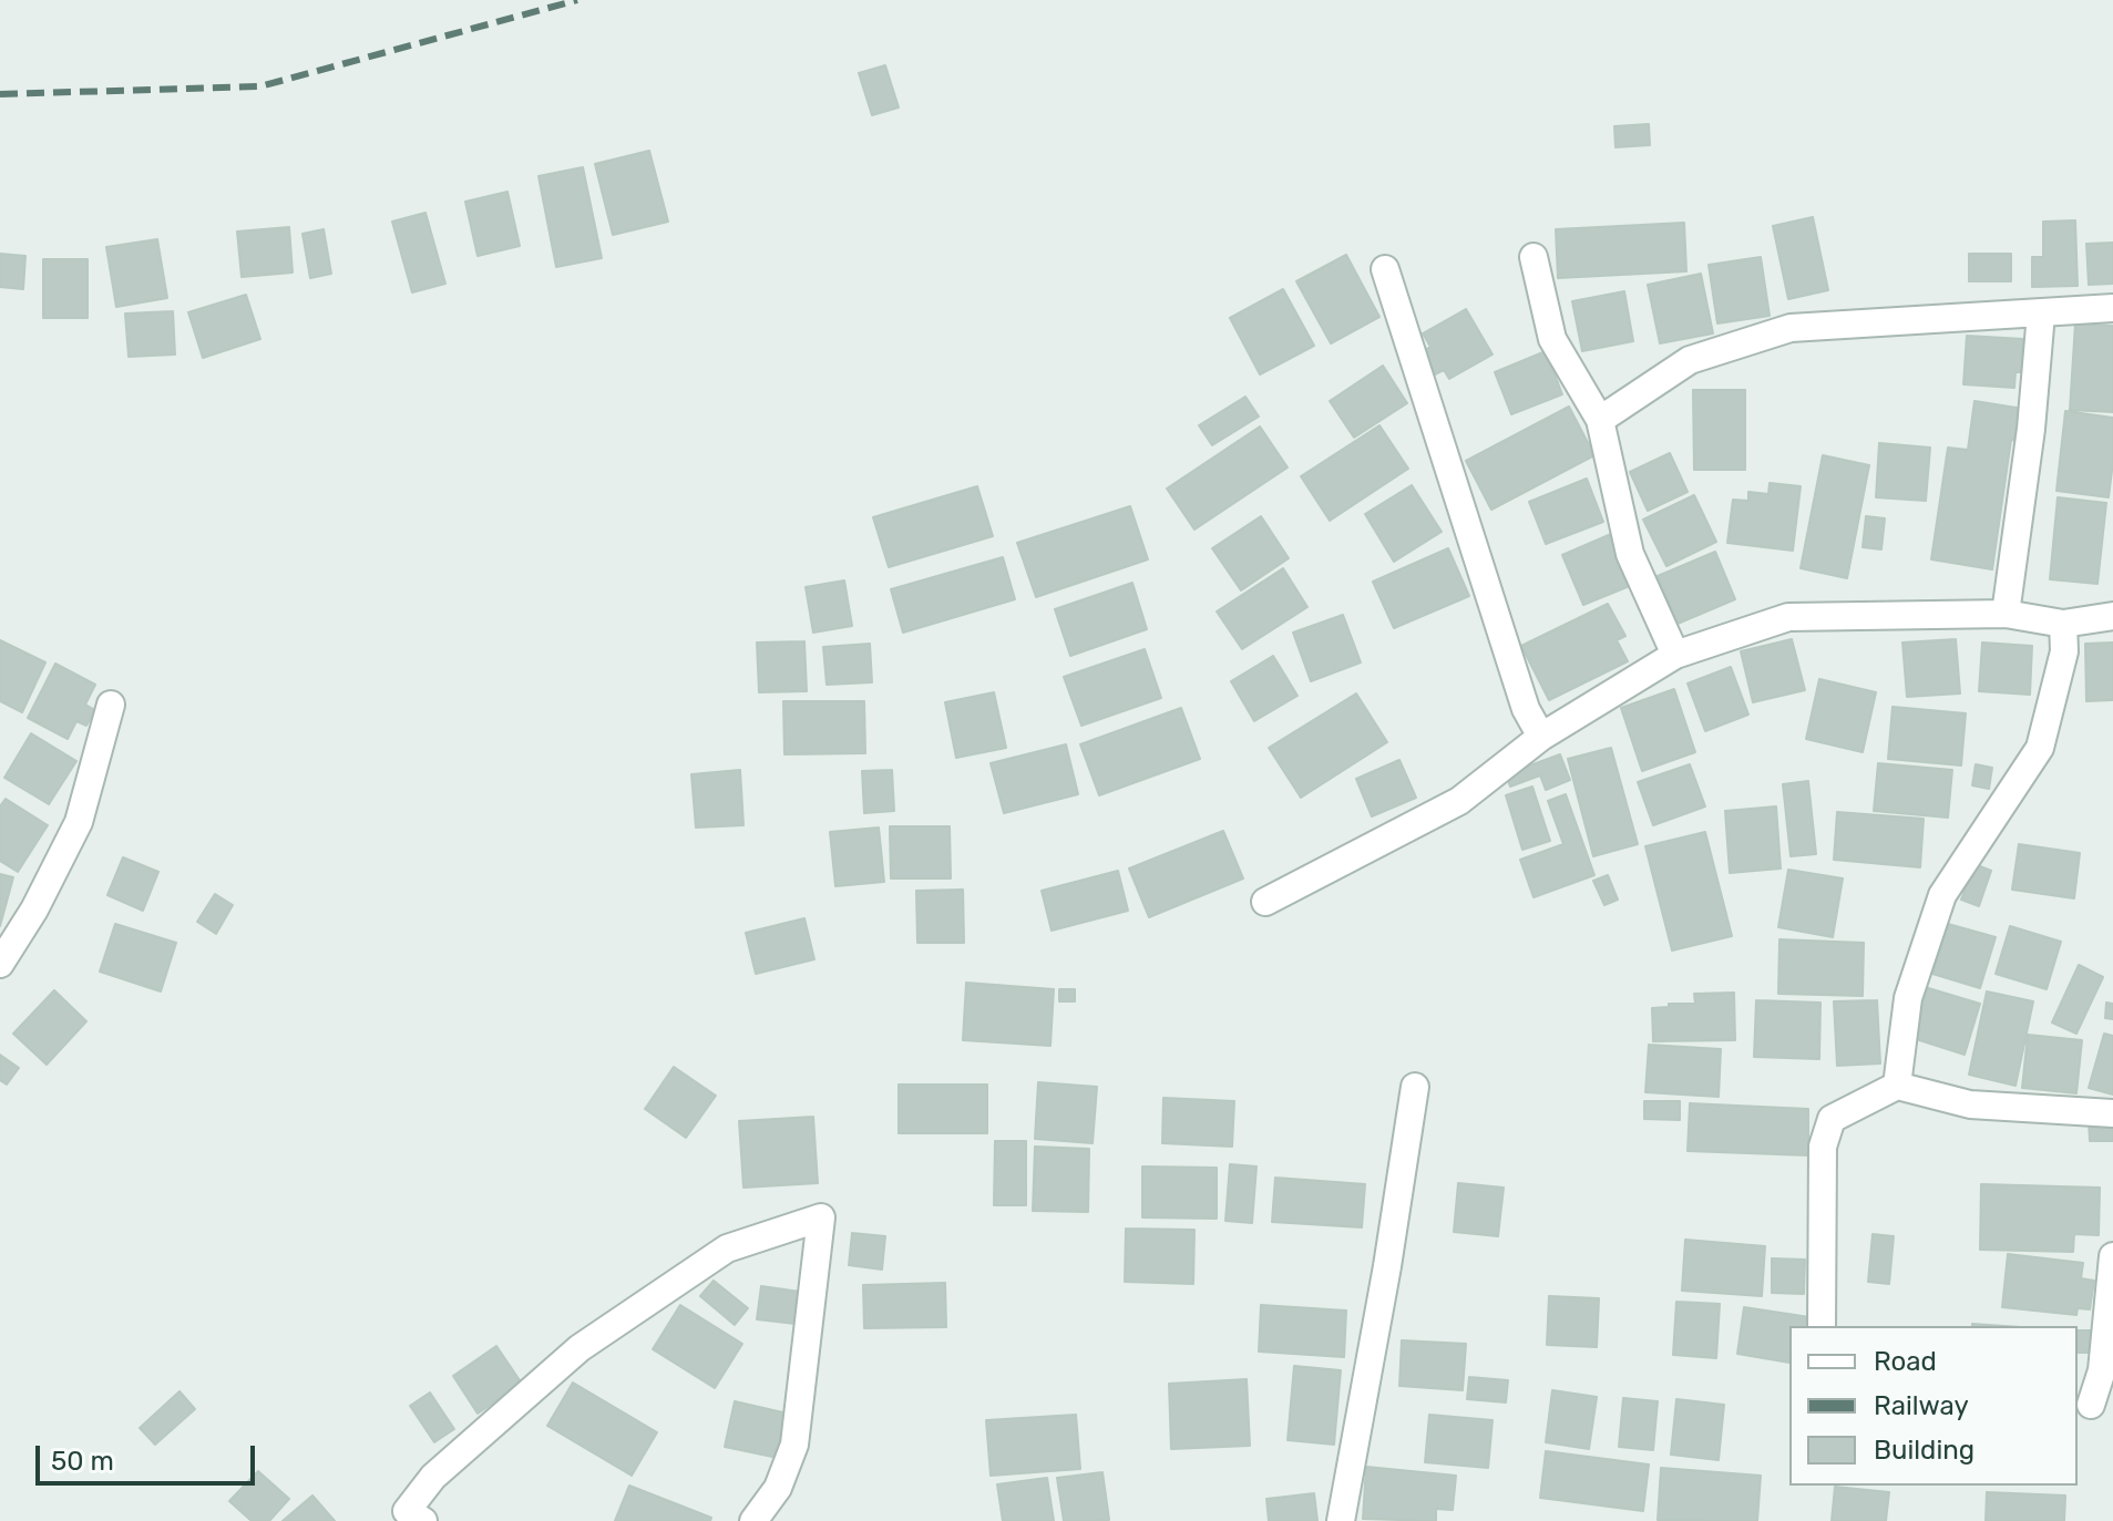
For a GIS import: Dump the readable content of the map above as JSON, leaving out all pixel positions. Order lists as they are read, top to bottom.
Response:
{
  "legend": ["Road", "Railway", "Building"],
  "scale_bar": "50 m"
}
